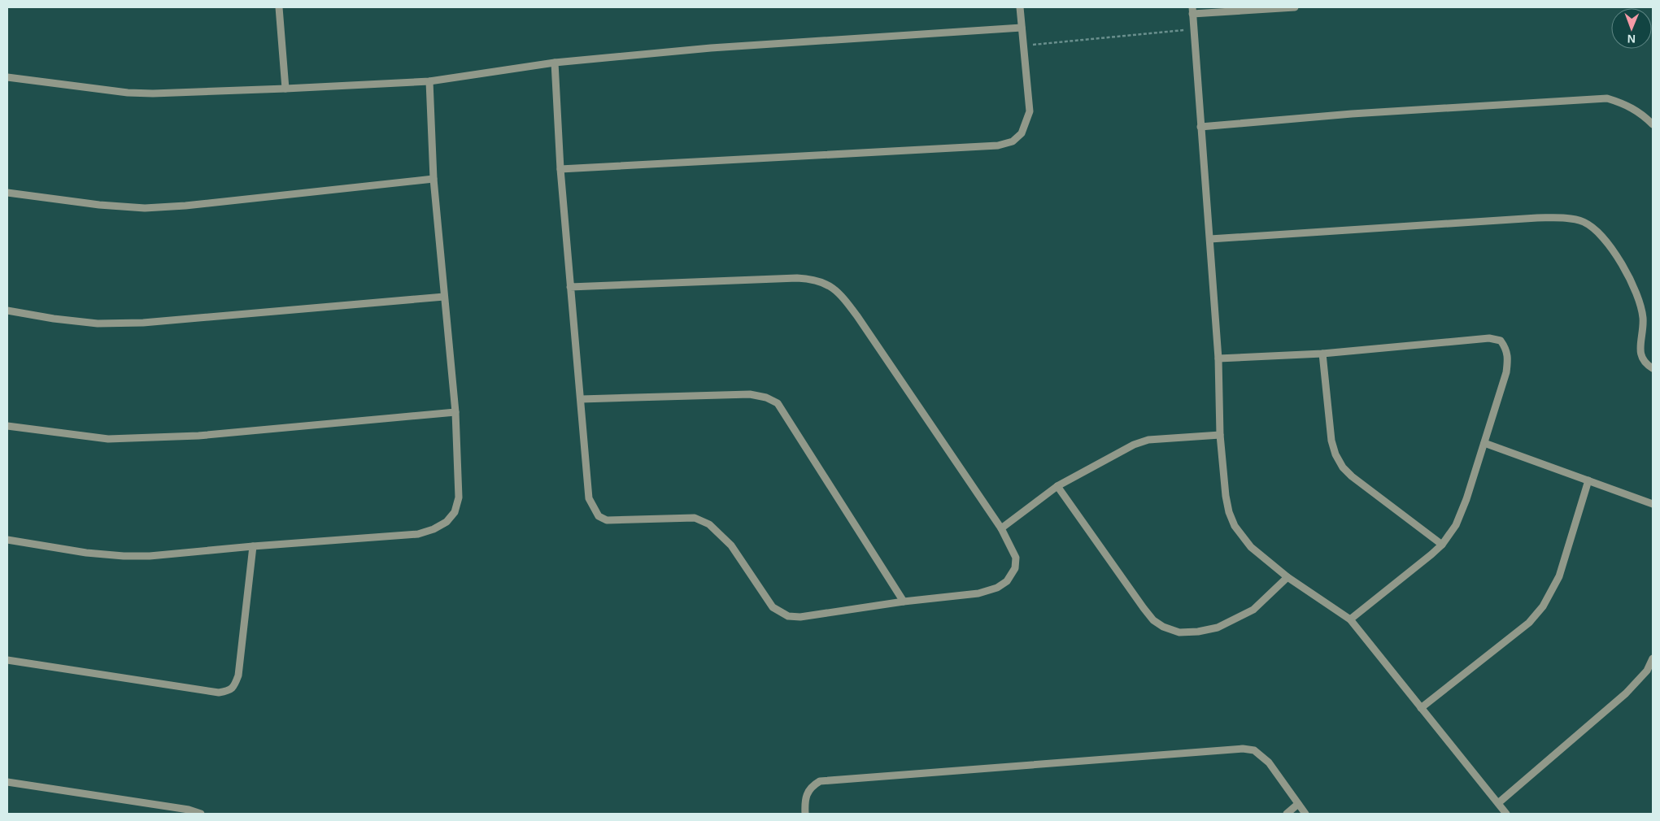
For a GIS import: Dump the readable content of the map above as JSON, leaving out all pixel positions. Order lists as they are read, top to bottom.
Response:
{
  "north": "bottom"
}
